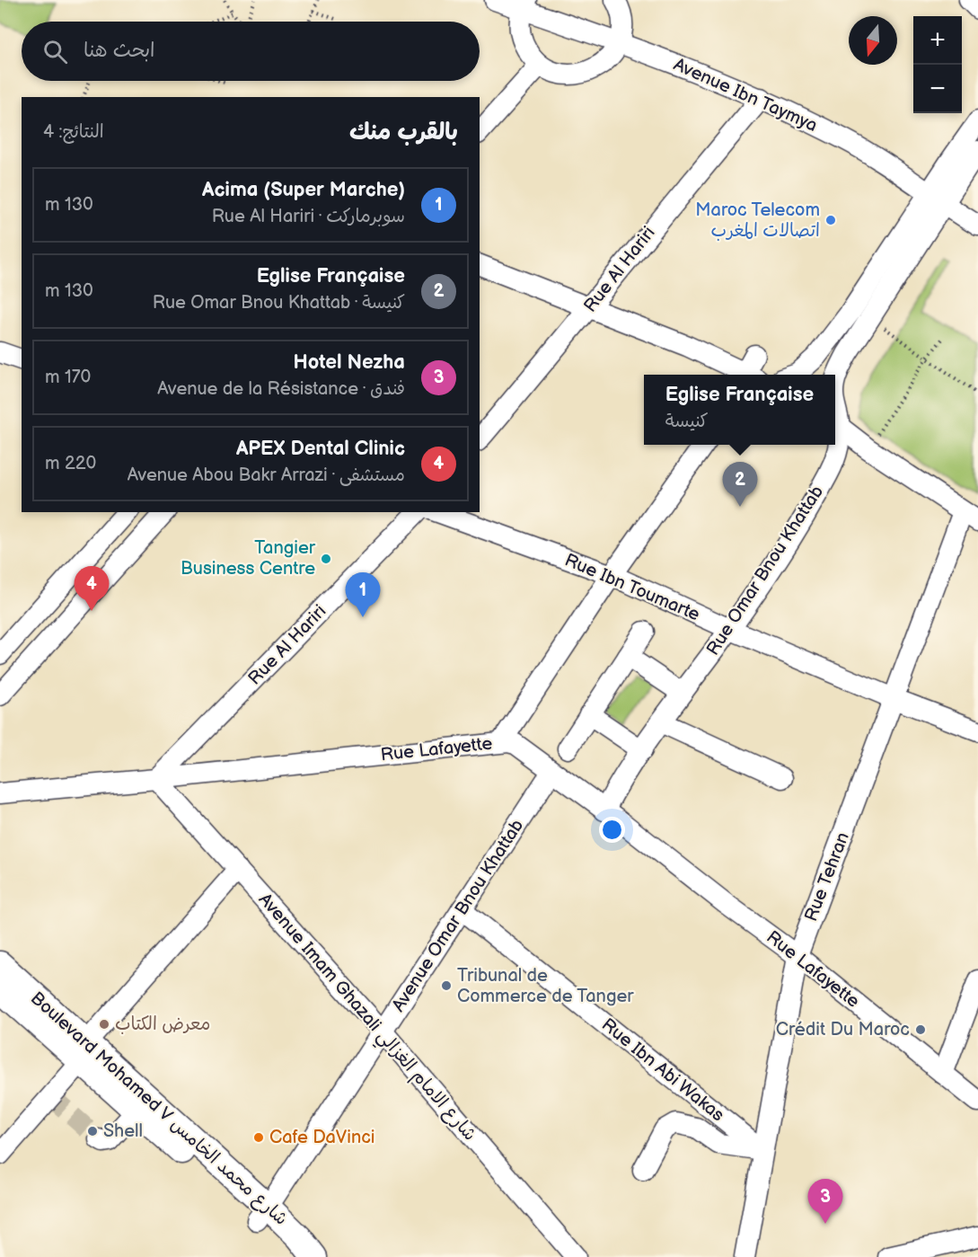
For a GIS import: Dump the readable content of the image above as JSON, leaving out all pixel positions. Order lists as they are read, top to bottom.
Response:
{
  "streets": {
    "main road": ["Boulevard Mohamed V شارع محمد الخامس"],
    "street": [
      "Avenue Ibn Taymya",
      "Rue Al Hariri",
      "Rue Omar Bnou Khattab",
      "Rue Ibn Toumarte",
      "Rue Lafayette",
      "Rue Tehran",
      "Avenue Omar Bnou Khattab",
      "Avenue Imam Ghazali شارع الامام الغزالي",
      "Rue Ibn Abi Wakas"
    ]
  },
  "crossings": [
    ["Avenue Ibn Taymya", "Rue Al Hariri"],
    ["Avenue Ibn Taymya", "Rue Omar Bnou Khattab"],
    ["Rue Al Hariri", "Rue Lafayette"],
    ["Rue Al Hariri", "Avenue Imam Ghazali شارع الامام الغزالي"],
    ["Rue Omar Bnou Khattab", "Rue Ibn Toumarte"],
    ["Rue Omar Bnou Khattab", "Rue Lafayette"],
    ["Rue Ibn Toumarte", "Rue Tehran"],
    ["Rue Lafayette", "Rue Tehran"],
    ["Rue Lafayette", "Avenue Omar Bnou Khattab"],
    ["Rue Lafayette", "Avenue Imam Ghazali شارع الامام الغزالي"],
    ["Rue Tehran", "Rue Ibn Abi Wakas"],
    ["Avenue Omar Bnou Khattab", "Avenue Imam Ghazali شارع الامام الغزالي"],
    ["Avenue Omar Bnou Khattab", "Rue Ibn Abi Wakas"],
    ["Avenue Omar Bnou Khattab", "Boulevard Mohamed V شارع محمد الخامس"]
  ],
  "places": [
    "Maroc Telecom اتصالات المغرب",
    "Tangier Business Centre",
    "Tribunal de Commerce de Tanger",
    "معرض الكتاب",
    "Crédit Du Maroc",
    "Shell",
    "Cafe DaVinci"
  ],
  "north": "bottom",
  "page": {
    "map_buttons": ["+", "−"],
    "search": "ابحث هنا",
    "heading": ["بالقرب منك", "النتائج: 4"],
    "list": [
      {
        "mark": "1",
        "name": "Acima (Super Marche)",
        "note": "سوبرماركت · Rue Al Hariri",
        "value": "130 m"
      },
      {
        "mark": "2",
        "name": "Eglise Française",
        "note": "كنيسة · Rue Omar Bnou Khattab",
        "value": "130 m"
      },
      {
        "mark": "3",
        "name": "Hotel Nezha",
        "note": "فندق · Avenue de la Résistance",
        "value": "170 m"
      },
      {
        "mark": "4",
        "name": "APEX Dental Clinic",
        "note": "مستشفى · Avenue Abou Bakr Arrazi",
        "value": "220 m"
      }
    ],
    "popup": ["Eglise Française", "كنيسة"],
    "pins": [
      "2",
      "4",
      "1",
      "3"
    ]
  }
}
